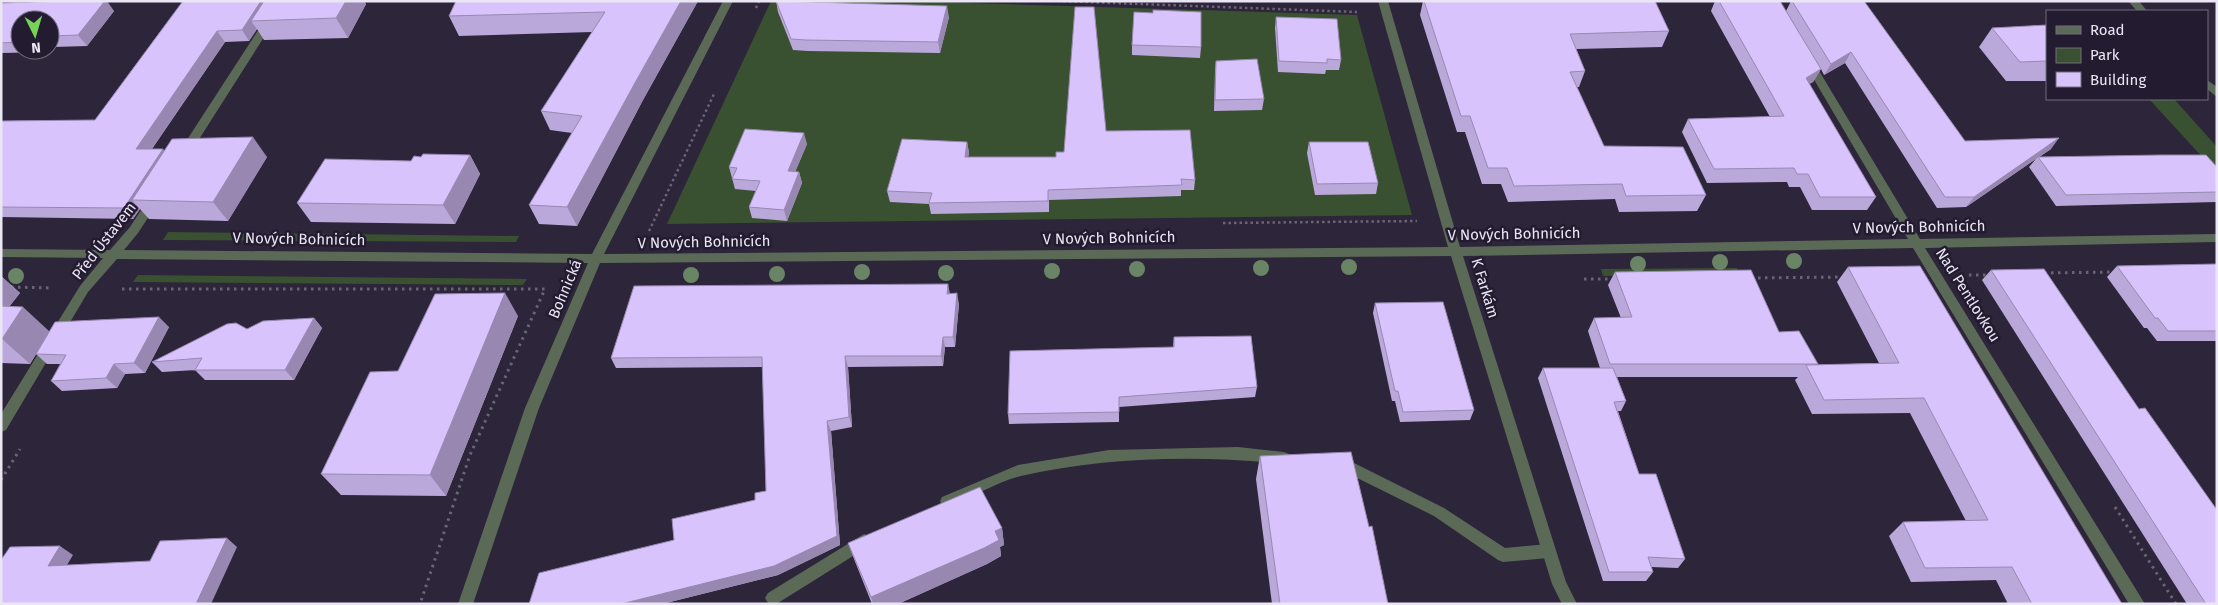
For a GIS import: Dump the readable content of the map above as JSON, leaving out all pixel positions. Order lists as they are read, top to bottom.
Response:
{
  "streets": {
    "street": [
      "V Nových Bohnicích",
      "Před Ústavem",
      "K Farkám",
      "Bohnická",
      "Nad Pentlovkou"
    ]
  },
  "crossings": [
    ["V Nových Bohnicích", "Před Ústavem"],
    ["V Nových Bohnicích", "K Farkám"],
    ["V Nových Bohnicích", "Bohnická"],
    ["V Nových Bohnicích", "Nad Pentlovkou"]
  ],
  "legend": ["Road", "Park", "Building"],
  "north": "bottom"
}
